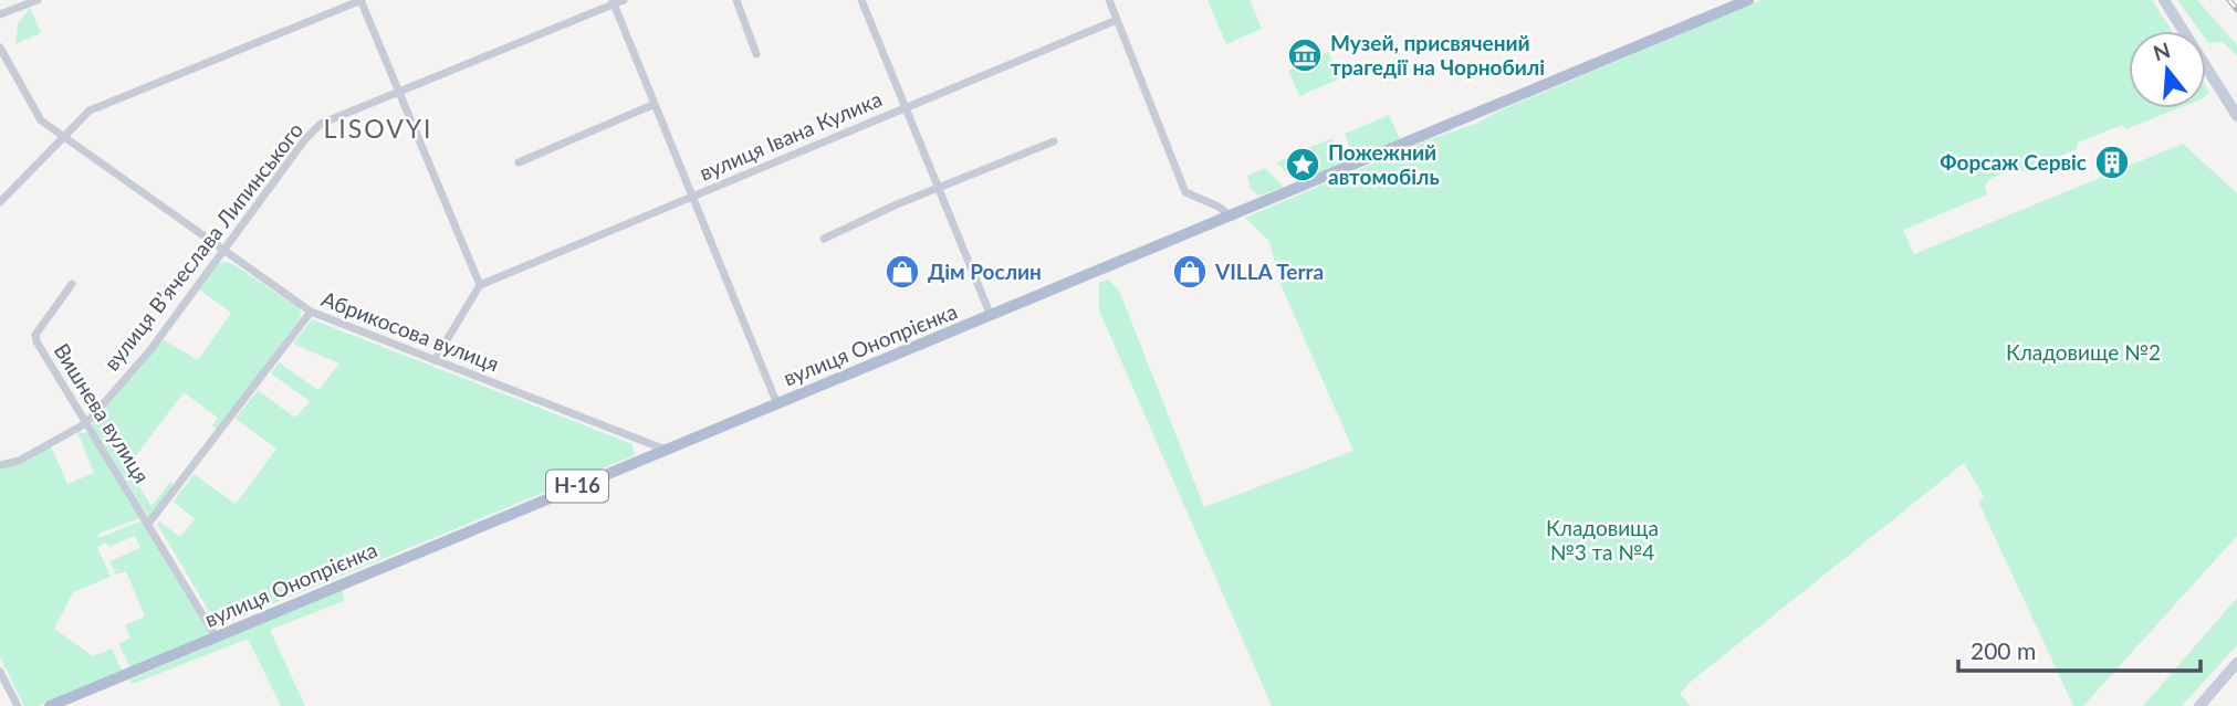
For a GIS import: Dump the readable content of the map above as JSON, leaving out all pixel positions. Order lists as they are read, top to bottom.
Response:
{
  "streets": {
    "main road": ["вулиця Онопрієнка", "Н-16"],
    "street": [
      "вулиця Івана Кулика",
      "вулиця Вʼячеслава Липинського",
      "Абрикосова вулиця",
      "Вишнева вулиця"
    ]
  },
  "crossings": [
    ["вулиця Вʼячеслава Липинського", "Абрикосова вулиця"],
    ["вулиця Вʼячеслава Липинського", "Вишнева вулиця"],
    ["Абрикосова вулиця", "вулиця Онопрієнка"],
    ["Абрикосова вулиця", "Вишнева вулиця"],
    ["вулиця Онопрієнка", "Вишнева вулиця"]
  ],
  "districts": ["LISOVYI"],
  "parks": ["Кладовище №2", "Кладовища №3 та №4"],
  "places": {
    "museum": ["Музей, присвячений трагедії на Чорнобилі"],
    "building": ["Форсаж Сервіс"],
    "place": ["Пожежний автомобіль"],
    "shop": ["Дім Рослин", "VILLA Terra"]
  },
  "scale_bar": "200 m",
  "north": "top"
}
